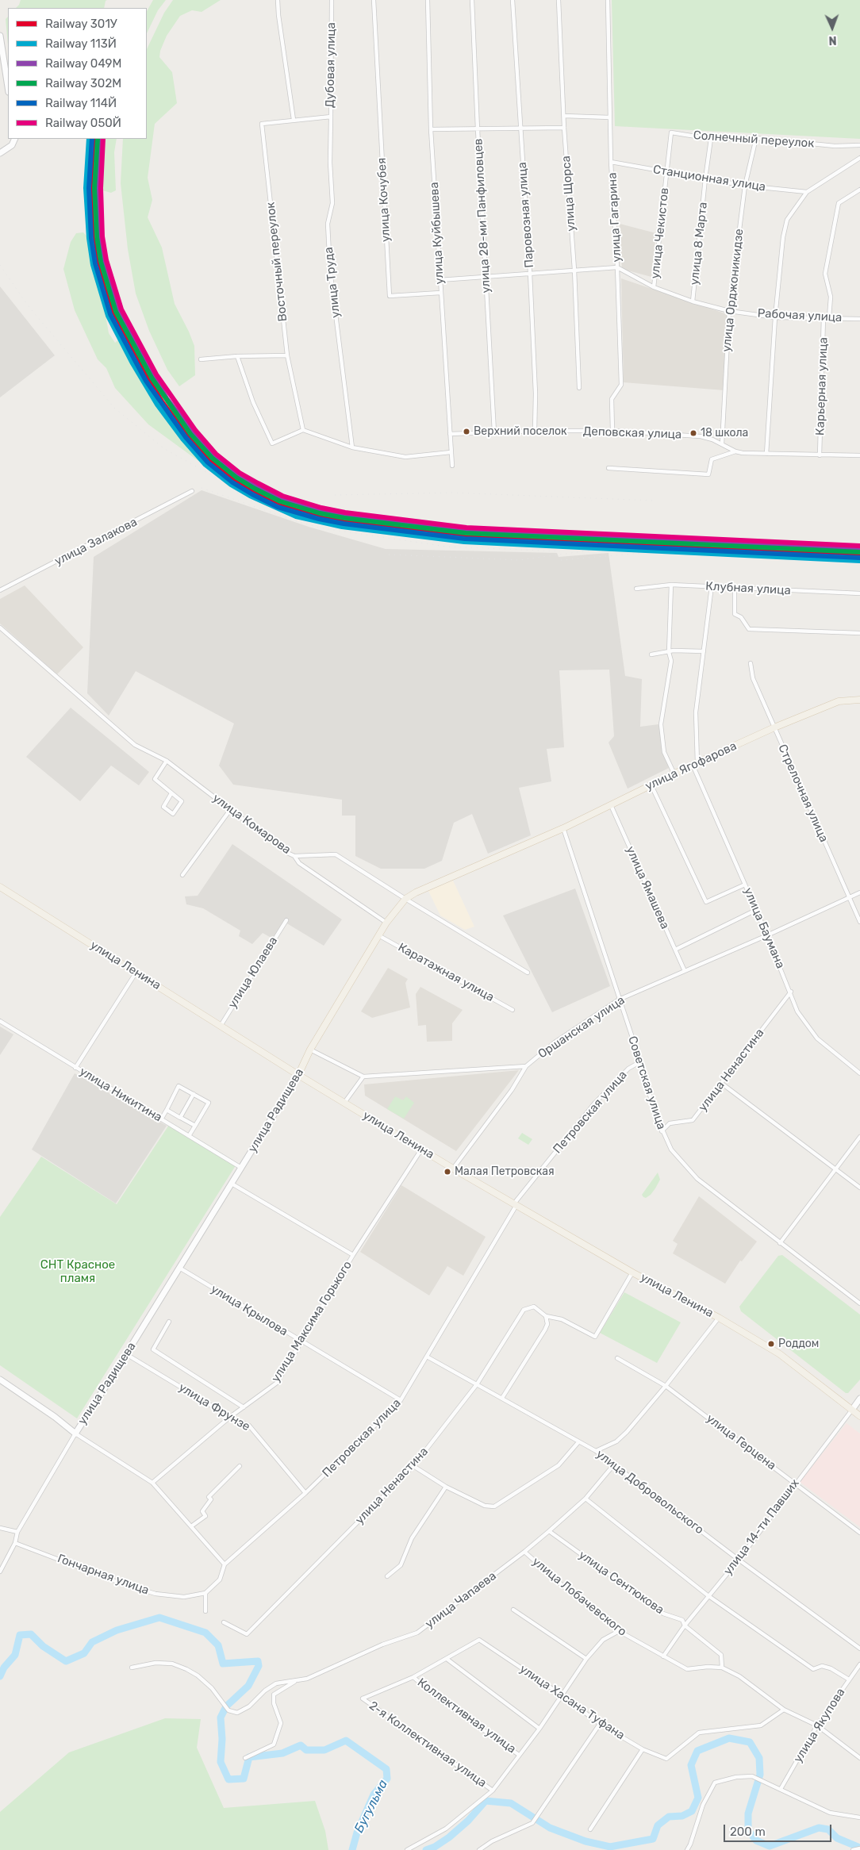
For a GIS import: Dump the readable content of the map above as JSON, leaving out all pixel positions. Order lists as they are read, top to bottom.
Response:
{
  "streets": {
    "main road": ["улица Ягофарова", "улица Ленина", "улица Радищева"],
    "street": [
      "Дубовая улица",
      "Солнечный переулок",
      "Станционная улица",
      "улица Щорса",
      "улица Кочубея",
      "Паровозная улица",
      "улица 28-ми Панфиловцев",
      "улица Гагарина",
      "улица Куйбышева",
      "улица Чекистов",
      "улица 8 Марта",
      "Восточный переулок",
      "улица Труда",
      "улица Орджоникидзе",
      "Рабочая улица",
      "Карьерная улица",
      "Деповская улица",
      "улица Залакова",
      "Клубная улица",
      "Стрелочная улица",
      "улица Комарова",
      "улица Ямашева",
      "улица Баумана",
      "улица Юлаева",
      "Каратажная улица",
      "Оршанская улица",
      "улица Ненастина",
      "Советская улица",
      "улица Никитина",
      "Петровская улица",
      "улица Крылова",
      "улица Максима Горького",
      "улица Фрунзе",
      "улица Герцена",
      "улица Добровольского",
      "улица 14-ти Павших",
      "Гончарная улица",
      "улица Сентюкова",
      "улица Лобачевского",
      "улица Чапаева",
      "улица Хасана Туфана",
      "Коллективная улица",
      "улица Якупова",
      "2-я Коллективная улица"
    ]
  },
  "crossings": [
    ["Дубовая улица", "Восточный переулок"],
    ["Дубовая улица", "улица Труда"],
    ["Солнечный переулок", "улица Чекистов"],
    ["Солнечный переулок", "улица 8 Марта"],
    ["Солнечный переулок", "улица Орджоникидзе"],
    ["Станционная улица", "улица Гагарина"],
    ["Станционная улица", "улица Чекистов"],
    ["Станционная улица", "улица 8 Марта"],
    ["Станционная улица", "улица Орджоникидзе"],
    ["улица Кочубея", "улица Куйбышева"],
    ["Паровозная улица", "Деповская улица"],
    ["улица 28-ми Панфиловцев", "Деповская улица"],
    ["улица Гагарина", "Рабочая улица"],
    ["улица Гагарина", "Деповская улица"],
    ["улица Куйбышева", "Деповская улица"],
    ["улица Чекистов", "Рабочая улица"],
    ["улица 8 Марта", "Рабочая улица"],
    ["улица Орджоникидзе", "Рабочая улица"],
    ["улица Орджоникидзе", "Деповская улица"],
    ["Рабочая улица", "Карьерная улица"],
    ["Карьерная улица", "Деповская улица"],
    ["улица Ягофарова", "Стрелочная улица"],
    ["улица Ягофарова", "улица Ямашева"],
    ["улица Ягофарова", "улица Баумана"],
    ["улица Ягофарова", "Советская улица"],
    ["улица Ягофарова", "улица Радищева"],
    ["Стрелочная улица", "Оршанская улица"],
    ["улица Комарова", "улица Радищева"],
    ["улица Ямашева", "Оршанская улица"],
    ["улица Баумана", "Оршанская улица"],
    ["улица Баумана", "улица Ненастина"],
    ["улица Ленина", "улица Юлаева"],
    ["улица Ленина", "улица Радищева"],
    ["улица Ленина", "Петровская улица"],
    ["улица Ленина", "улица Максима Горького"],
    ["улица Ленина", "улица 14-ти Павших"],
    ["Каратажная улица", "улица Радищева"],
    ["Оршанская улица", "Советская улица"],
    ["улица Ненастина", "Советская улица"],
    ["улица Ненастина", "улица Добровольского"],
    ["Советская улица", "Петровская улица"],
    ["улица Никитина", "улица Радищева"],
    ["улица Радищева", "улица Крылова"],
    ["улица Радищева", "улица Фрунзе"],
    ["Петровская улица", "улица Крылова"],
    ["Петровская улица", "улица Фрунзе"],
    ["Петровская улица", "улица Добровольского"],
    ["улица Крылова", "улица Максима Горького"],
    ["улица Максима Горького", "улица Фрунзе"],
    ["улица Герцена", "улица 14-ти Павших"],
    ["улица Добровольского", "улица 14-ти Павших"],
    ["улица Добровольского", "улица Чапаева"],
    ["улица 14-ти Павших", "улица Сентюкова"],
    ["улица 14-ти Павших", "улица Лобачевского"],
    ["улица Сентюкова", "улица Лобачевского"],
    ["улица Сентюкова", "улица Чапаева"],
    ["улица Лобачевского", "улица Чапаева"],
    ["улица Хасана Туфана", "Коллективная улица"],
    ["улица Хасана Туфана", "2-я Коллективная улица"]
  ],
  "water": ["Бугульма"],
  "parks": ["СНТ Красное пламя"],
  "places": [
    "Верхний поселок",
    "18 школа",
    "Малая Петровская",
    "Роддом"
  ],
  "lines": [
    "rail line 301У",
    "rail line 113Й",
    "rail line 049М",
    "rail line 302М",
    "rail line 114Й",
    "rail line 050Й"
  ],
  "legend": [
    "Railway 301У",
    "Railway 113Й",
    "Railway 049М",
    "Railway 302М",
    "Railway 114Й",
    "Railway 050Й"
  ],
  "scale_bar": "200 m",
  "north": "bottom"
}
